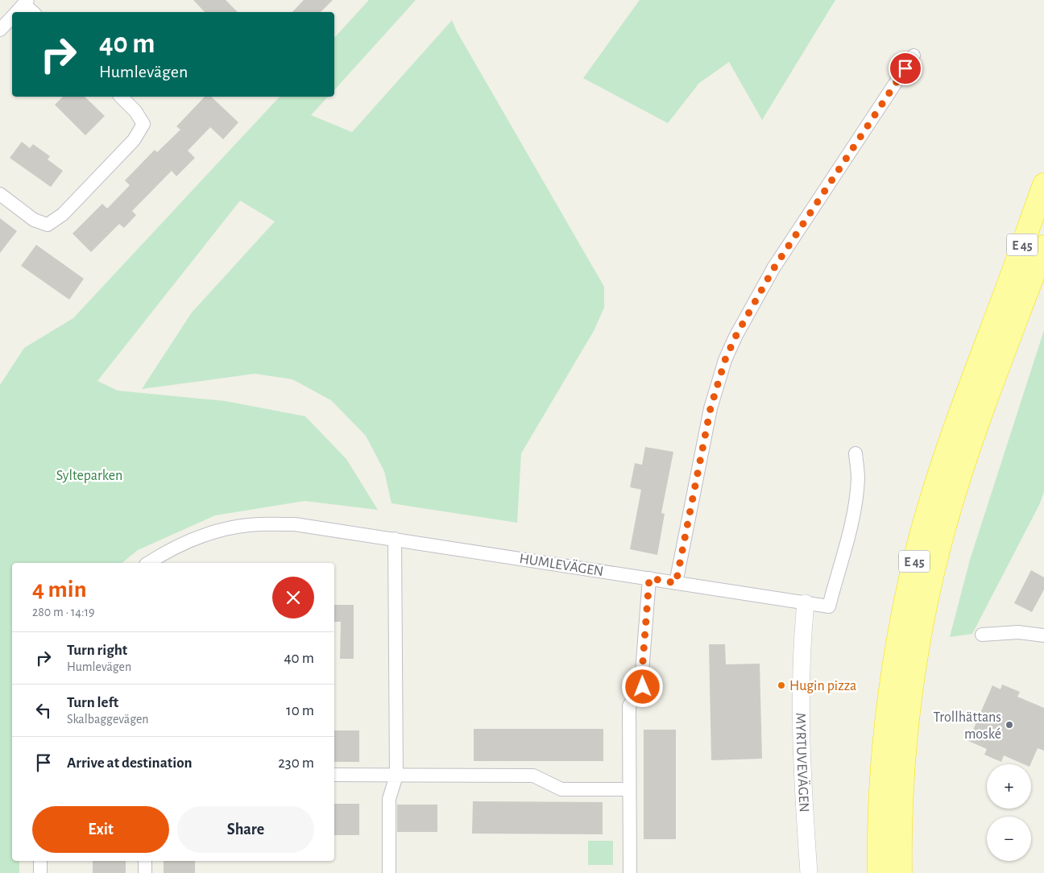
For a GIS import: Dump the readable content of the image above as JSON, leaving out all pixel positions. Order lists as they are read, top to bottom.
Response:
{
  "streets": {
    "highway": ["E 45"],
    "street": ["HUMLEVÄGEN", "MYRTUVEVÄGEN"]
  },
  "crossings": [
    ["HUMLEVÄGEN", "MYRTUVEVÄGEN"]
  ],
  "parks": ["Sylteparken"],
  "places": ["Hugin pizza", "Trollhättans moské"],
  "page": {
    "turn": ["40 m", "Humlevägen"],
    "heading": ["4 min", "280 m · 14:19"],
    "list": [
      {
        "name": "Turn right",
        "note": "Humlevägen",
        "value": "40 m"
      },
      {
        "name": "Turn left",
        "note": "Skalbaggevägen",
        "value": "10 m"
      },
      {
        "name": "Arrive at destination",
        "value": "230 m"
      }
    ],
    "map_buttons": ["+", "−"],
    "buttons": ["Exit", "Share"]
  }
}
